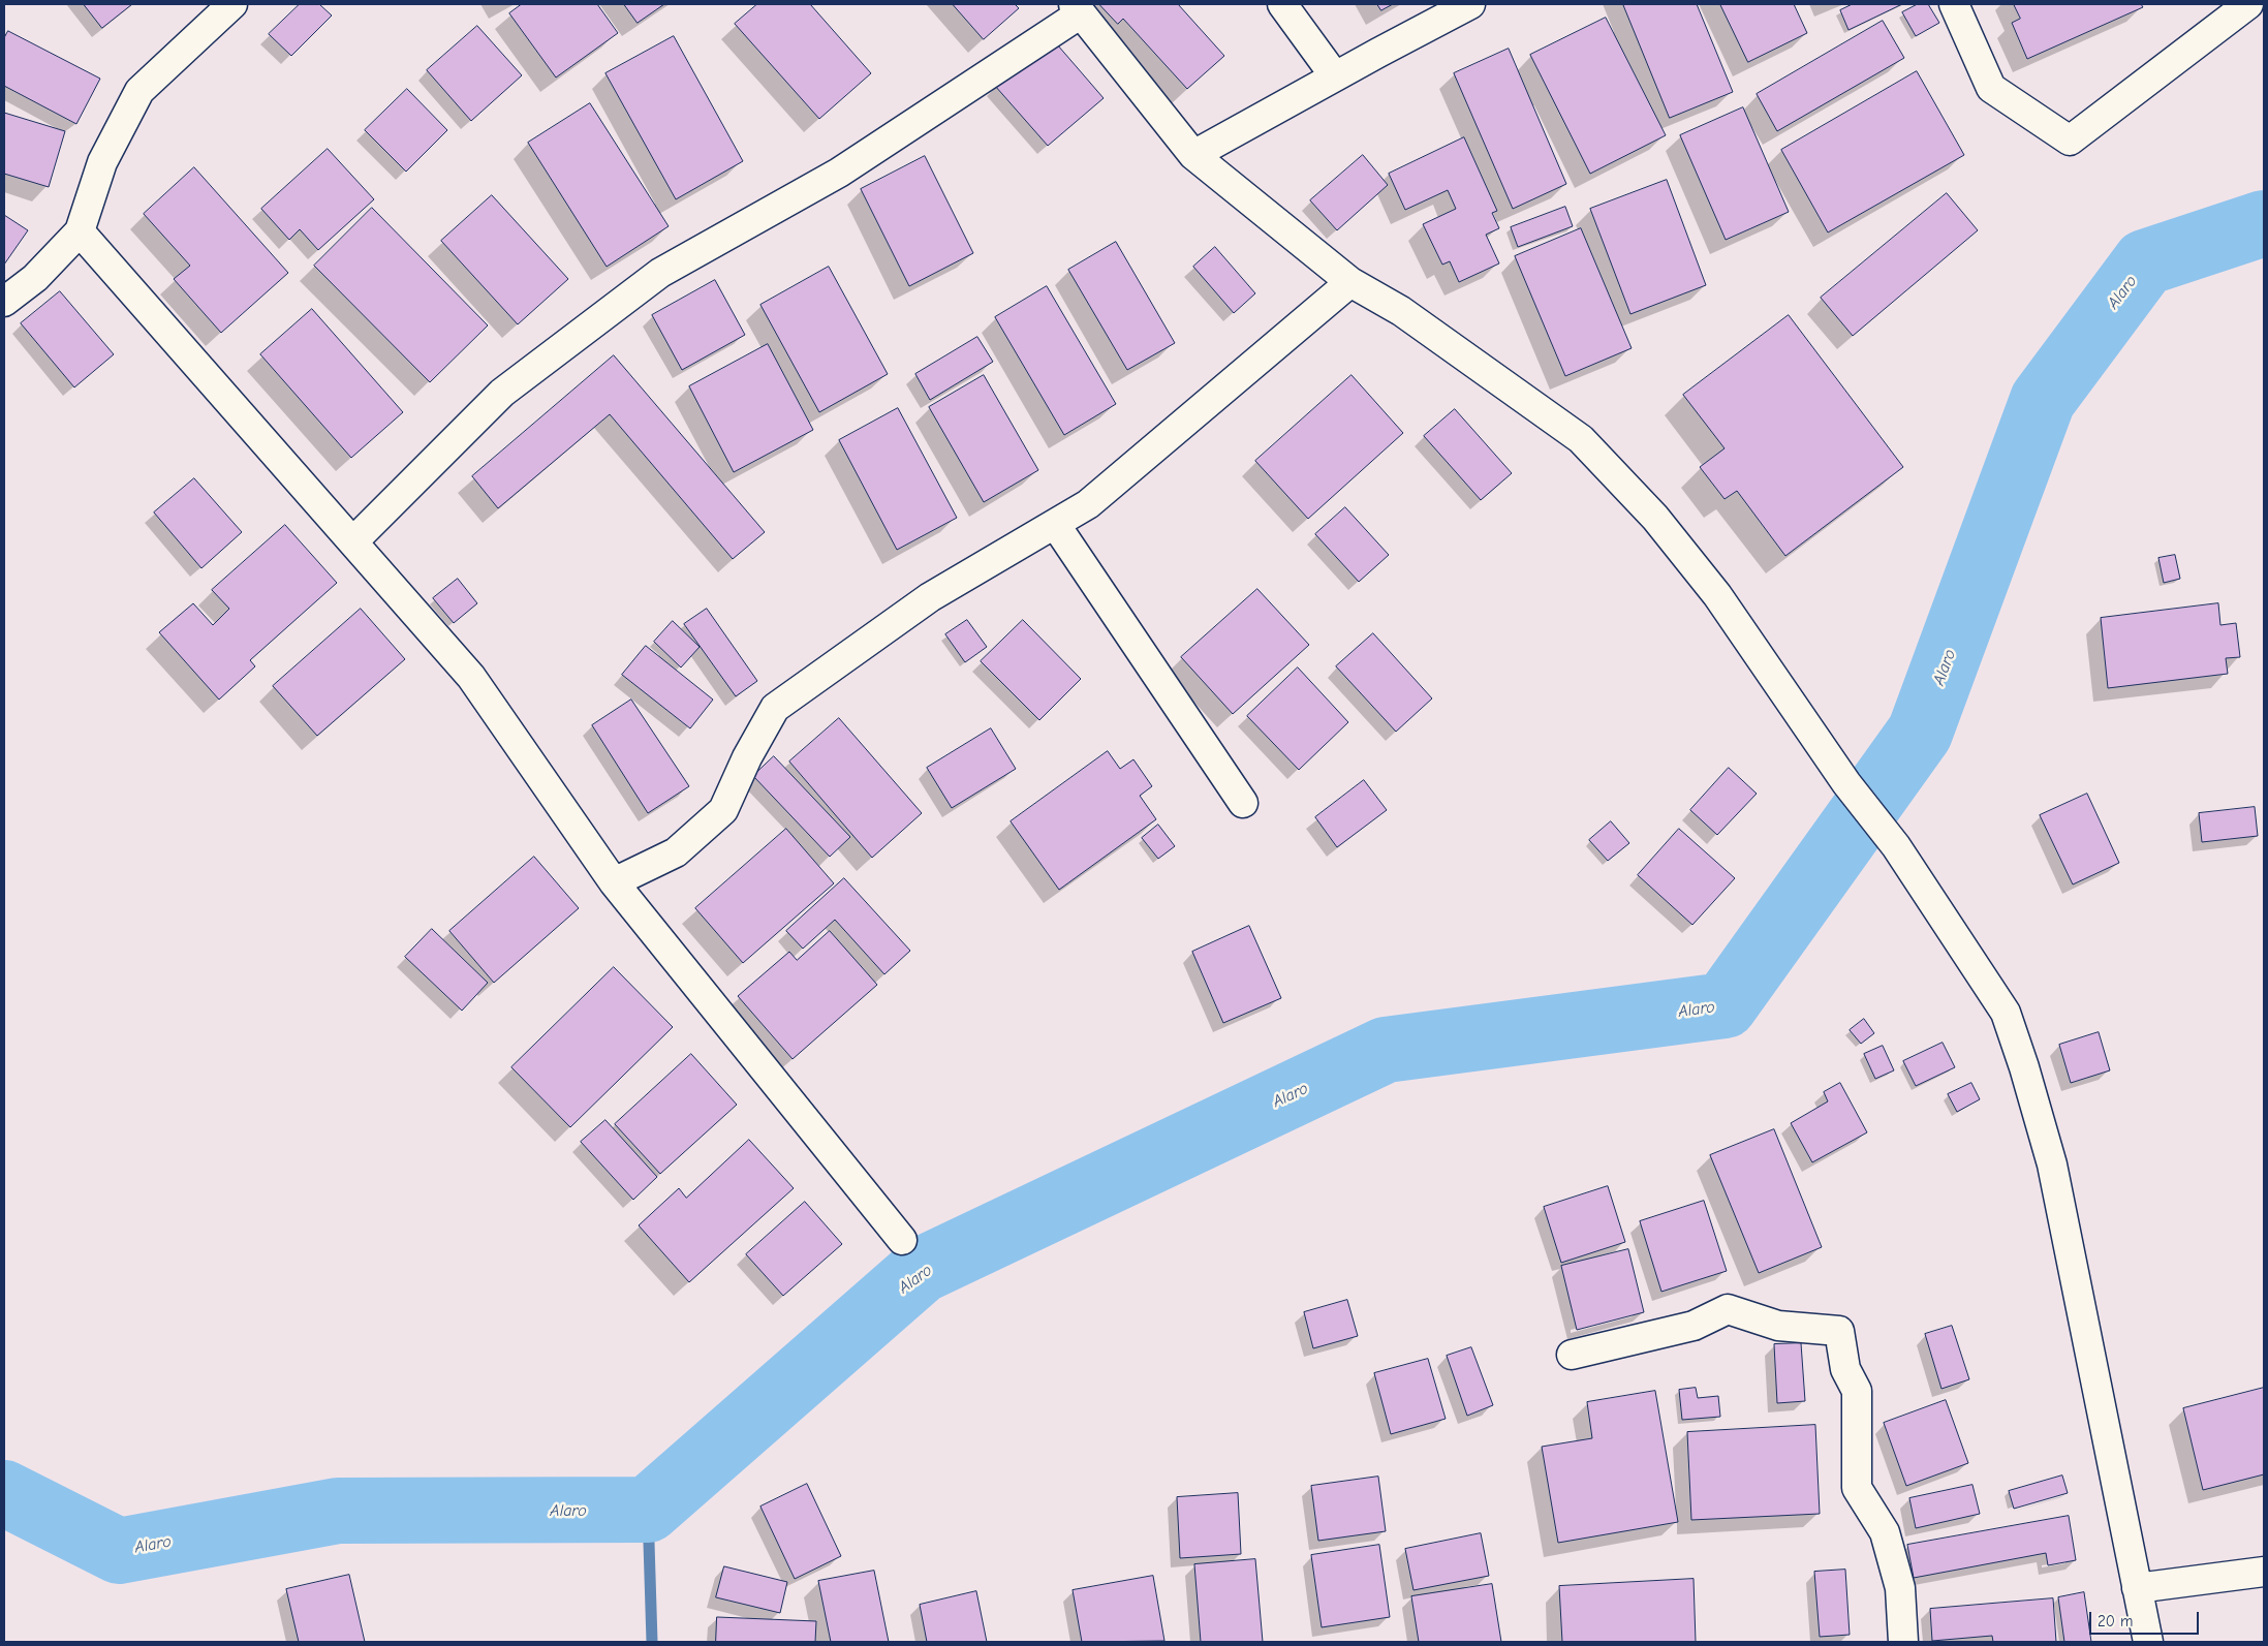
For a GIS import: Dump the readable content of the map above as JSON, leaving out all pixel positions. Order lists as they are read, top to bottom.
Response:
{
  "water": ["Alaro"],
  "scale_bar": "20 m"
}
